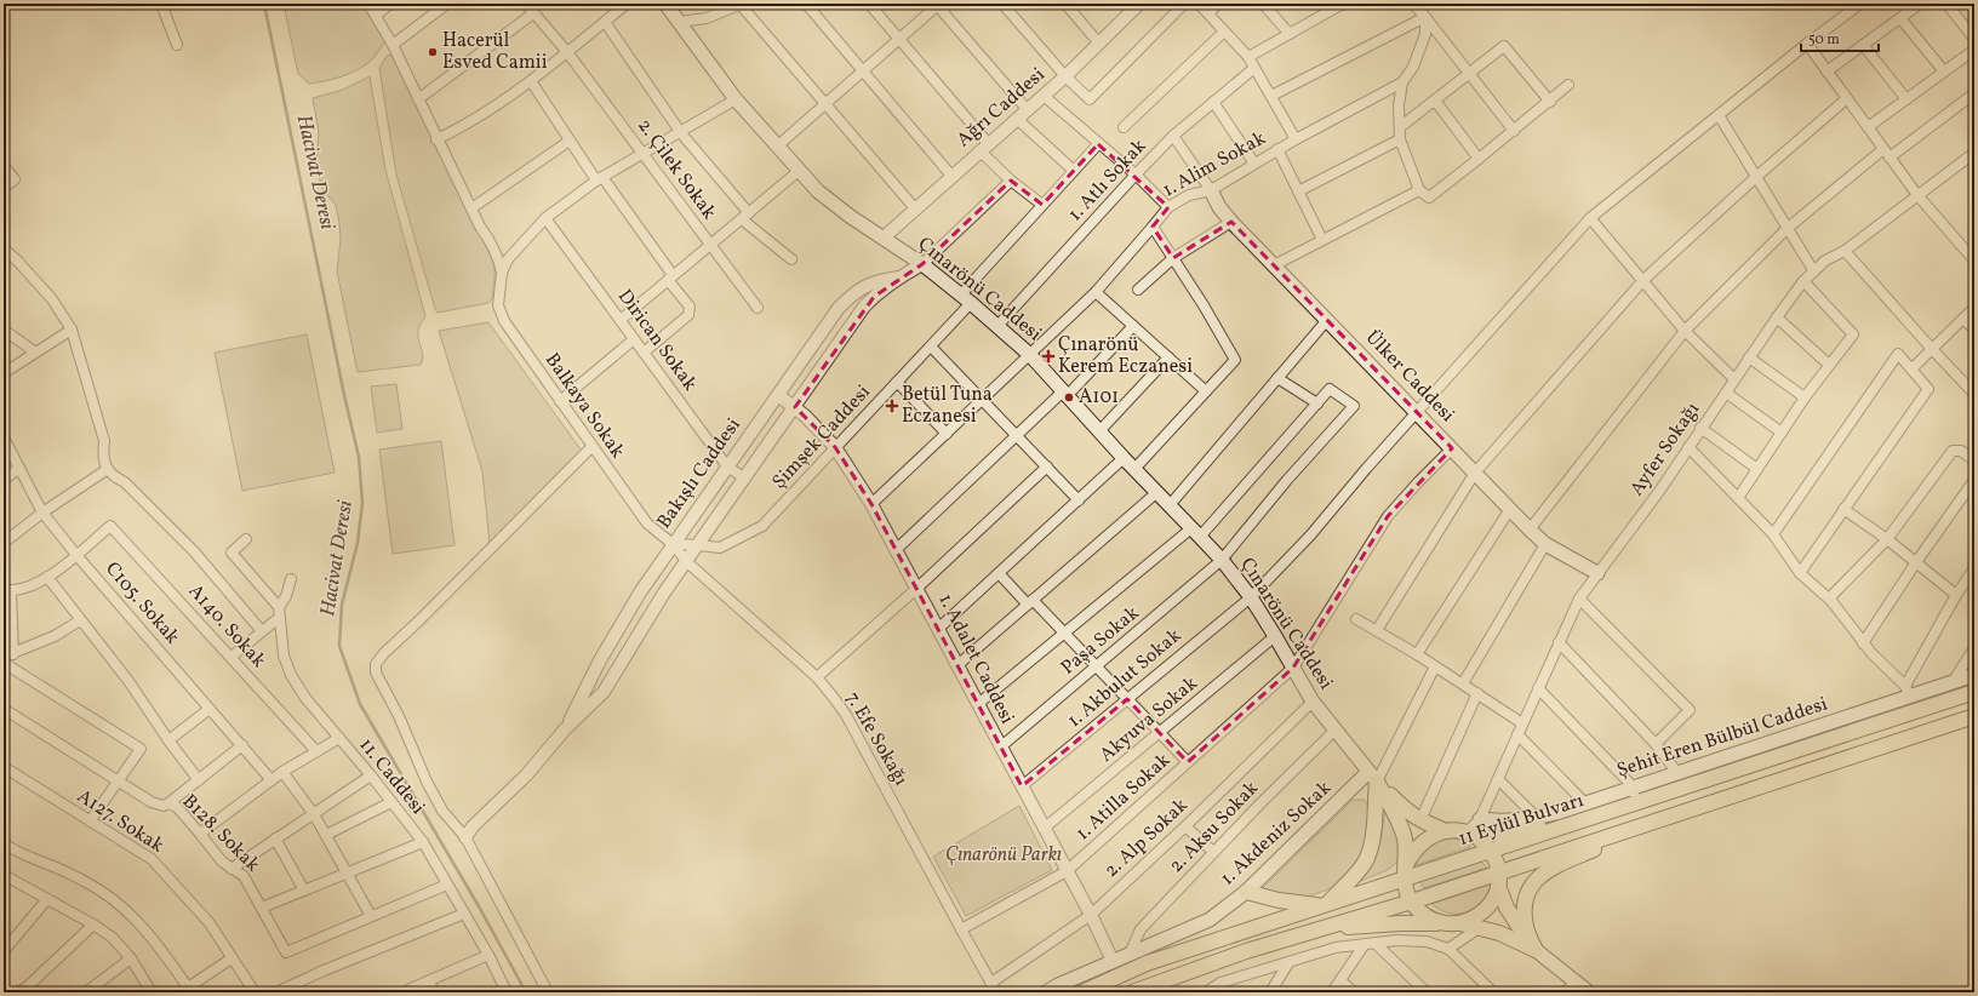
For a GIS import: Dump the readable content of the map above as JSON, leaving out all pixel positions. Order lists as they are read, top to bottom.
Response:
{
  "streets": {
    "main road": [
      "Çınarönü Caddesi",
      "Ülker Caddesi",
      "Şehit Eren Bülbül Caddesi",
      "11 Eylül Bulvarı",
      "1. Akdeniz Sokak"
    ],
    "street": [
      "Ağrı Caddesi",
      "1. Alim Sokak",
      "2. Çilek Sokak",
      "1. Atlı Sokak",
      "Dirican Sokak",
      "Balkaya Sokak",
      "Şimşek Caddesi",
      "Ayfer Sokağı",
      "Bakışlı Caddesi",
      "C105. Sokak",
      "A140. Sokak",
      "Paşa Sokak",
      "1. Adalet Caddesi",
      "1. Akbulut Sokak",
      "Akyuva Sokak",
      "7. Efe Sokağı",
      "11. Caddesi",
      "1. Atilla Sokak",
      "A127. Sokak",
      "2. Aksu Sokak",
      "B128. Sokak",
      "2. Alp Sokak"
    ]
  },
  "crossings": [
    ["Ağrı Caddesi", "Çınarönü Caddesi"],
    ["1. Alim Sokak", "Çınarönü Caddesi"],
    ["1. Alim Sokak", "Ülker Caddesi"],
    ["1. Alim Sokak", "1. Adalet Caddesi"],
    ["1. Atlı Sokak", "Çınarönü Caddesi"],
    ["Çınarönü Caddesi", "Şimşek Caddesi"],
    ["Çınarönü Caddesi", "Bakışlı Caddesi"],
    ["Çınarönü Caddesi", "Paşa Sokak"],
    ["Çınarönü Caddesi", "1. Akbulut Sokak"],
    ["Çınarönü Caddesi", "Akyuva Sokak"],
    ["Çınarönü Caddesi", "1. Atilla Sokak"],
    ["Çınarönü Caddesi", "2. Aksu Sokak"],
    ["Çınarönü Caddesi", "1. Akdeniz Sokak"],
    ["Çınarönü Caddesi", "2. Alp Sokak"],
    ["Dirican Sokak", "Bakışlı Caddesi"],
    ["Ülker Caddesi", "Ayfer Sokağı"],
    ["Ülker Caddesi", "1. Akbulut Sokak"],
    ["Ülker Caddesi", "1. Atilla Sokak"],
    ["Balkaya Sokak", "Şimşek Caddesi"],
    ["Balkaya Sokak", "Bakışlı Caddesi"],
    ["Balkaya Sokak", "7. Efe Sokağı"],
    ["Şimşek Caddesi", "Bakışlı Caddesi"],
    ["Şimşek Caddesi", "1. Adalet Caddesi"],
    ["Şimşek Caddesi", "7. Efe Sokağı"],
    ["Ayfer Sokağı", "Şehit Eren Bülbül Caddesi"],
    ["Bakışlı Caddesi", "1. Adalet Caddesi"],
    ["Bakışlı Caddesi", "7. Efe Sokağı"],
    ["C105. Sokak", "A140. Sokak"],
    ["Paşa Sokak", "1. Adalet Caddesi"],
    ["1. Adalet Caddesi", "1. Akbulut Sokak"],
    ["1. Adalet Caddesi", "Akyuva Sokak"],
    ["1. Adalet Caddesi", "1. Atilla Sokak"],
    ["1. Adalet Caddesi", "1. Akdeniz Sokak"],
    ["1. Adalet Caddesi", "2. Alp Sokak"],
    ["7. Efe Sokağı", "1. Atilla Sokak"],
    ["7. Efe Sokağı", "2. Alp Sokak"],
    ["2. Aksu Sokak", "1. Akdeniz Sokak"]
  ],
  "water": ["Hacivat Deresi"],
  "parks": ["Çınarönü Parkı"],
  "places": {
    "other": ["Hacerül Esved Camii", "A101"],
    "health": ["Çınarönü Kerem Eczanesi", "Betül Tuna Eczanesi"]
  },
  "scale_bar": "50 m"
}
